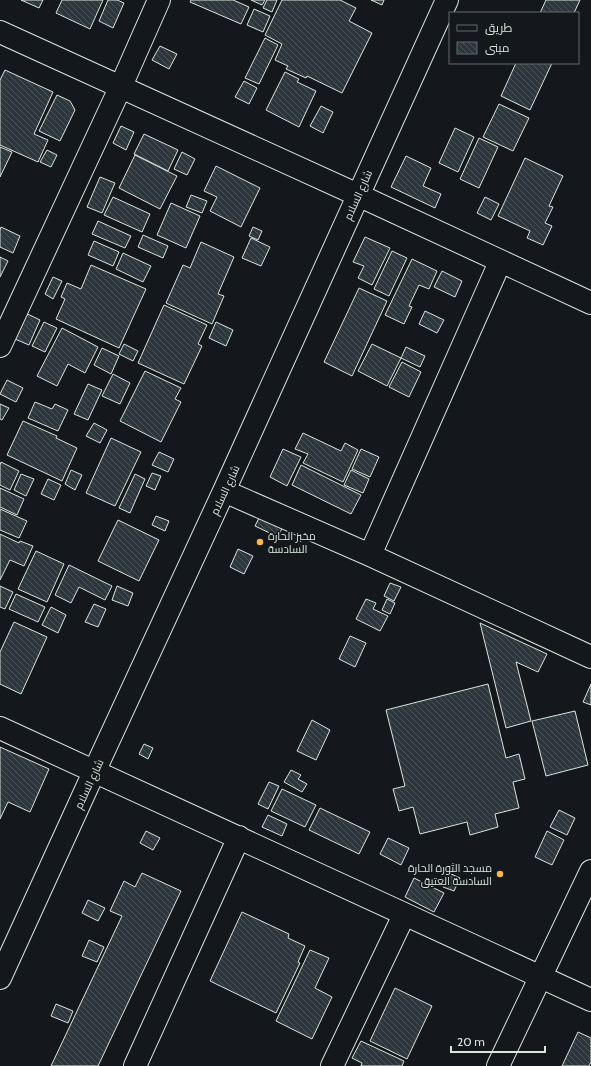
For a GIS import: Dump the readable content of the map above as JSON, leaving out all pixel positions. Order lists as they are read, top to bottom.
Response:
{
  "streets": {
    "street": ["شارع السلام"]
  },
  "places": ["مخبز الحارة السادسة", "مسجد الثورة الحارة السادسة العتيق"],
  "legend": ["طريق", "مبنى"],
  "scale_bar": "20 m"
}
